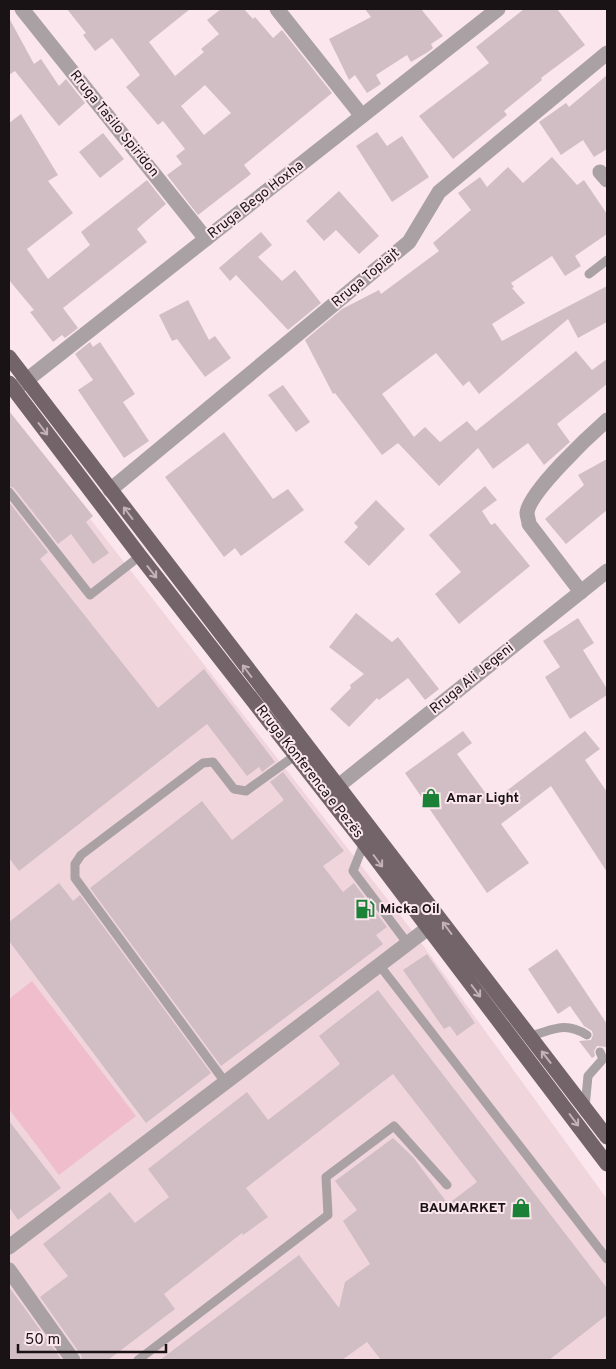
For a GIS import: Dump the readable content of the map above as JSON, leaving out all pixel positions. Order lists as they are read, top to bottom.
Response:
{
  "streets": {
    "main road": ["Rruga Konferenca e Pezës"],
    "street": [
      "Rruga Tasilo Spiridon",
      "Rruga Bego Hoxha",
      "Rruga Topiajt",
      "Rruga Ali Jegeni"
    ]
  },
  "crossings": [
    ["Rruga Tasilo Spiridon", "Rruga Bego Hoxha"],
    ["Rruga Bego Hoxha", "Rruga Konferenca e Pezës"],
    ["Rruga Topiajt", "Rruga Konferenca e Pezës"],
    ["Rruga Ali Jegeni", "Rruga Konferenca e Pezës"]
  ],
  "places": {
    "shop": ["Amar Light", "BAUMARKET"],
    "fuel station": ["Micka Oil"]
  },
  "scale_bar": "50 m"
}
